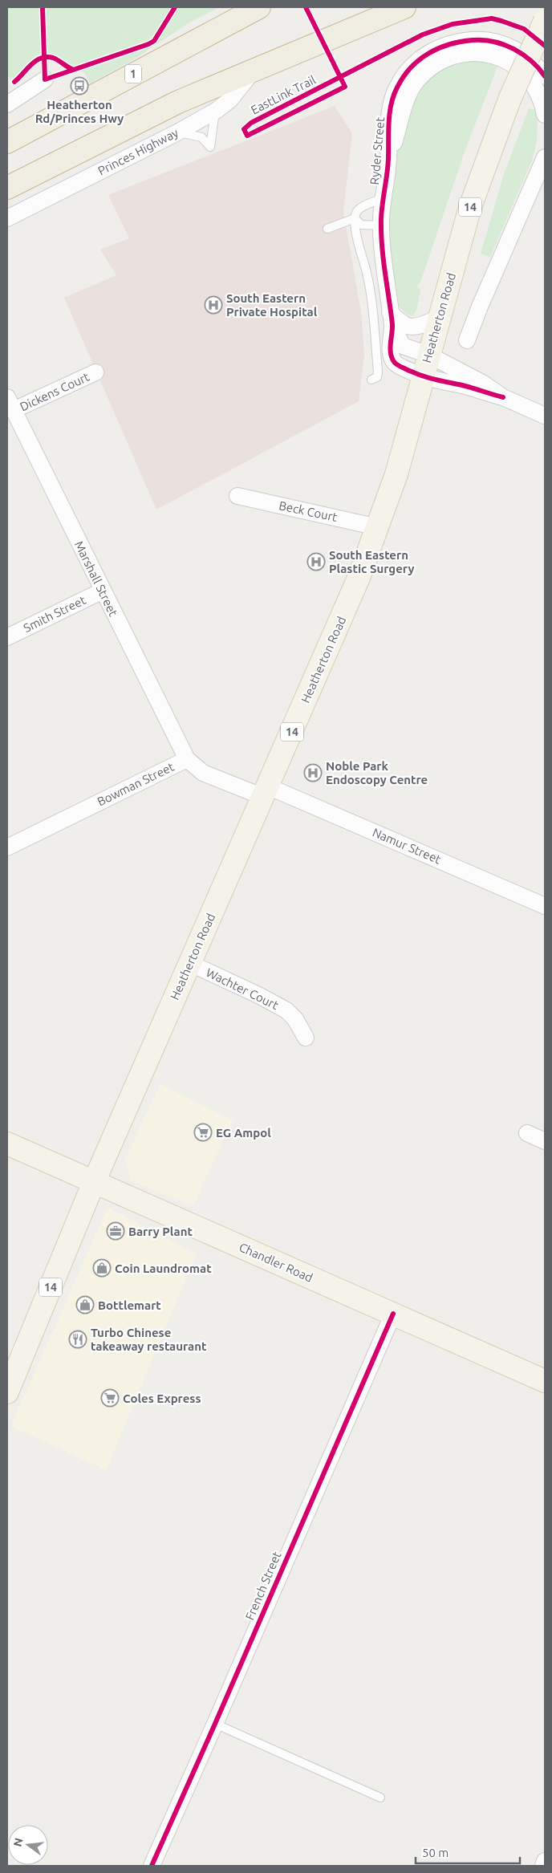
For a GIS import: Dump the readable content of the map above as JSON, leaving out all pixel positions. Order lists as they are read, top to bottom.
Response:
{
  "streets": {
    "highway": ["1"],
    "main road": ["14", "Heatherton Road", "Chandler Road"],
    "street": [
      "Ryder Street",
      "Princes Highway",
      "Dickens Court",
      "Beck Court",
      "Marshall Street",
      "Smith Street",
      "Bowman Street",
      "Namur Street",
      "Wachter Court",
      "French Street"
    ],
    "cycle path": ["EastLink Trail"]
  },
  "crossings": [
    ["Ryder Street", "Heatherton Road"],
    ["Heatherton Road", "Beck Court"],
    ["Heatherton Road", "Bowman Street"],
    ["Heatherton Road", "Namur Street"],
    ["Heatherton Road", "Wachter Court"],
    ["Heatherton Road", "Chandler Road"],
    ["Dickens Court", "Marshall Street"],
    ["Marshall Street", "Smith Street"],
    ["Marshall Street", "Bowman Street"],
    ["Bowman Street", "Namur Street"],
    ["Chandler Road", "French Street"]
  ],
  "places": {
    "bus stop": ["Heatherton Rd/Princes Hwy"],
    "hospital": ["South Eastern Private Hospital", "South Eastern Plastic Surgery", "Noble Park Endoscopy Centre"],
    "supermarket": ["EG Ampol", "Coles Express"],
    "office": ["Barry Plant"],
    "shop": ["Coin Laundromat", "Bottlemart"],
    "restaurant": ["Turbo Chinese takeaway restaurant"]
  },
  "scale_bar": "50 m",
  "north": "left"
}
